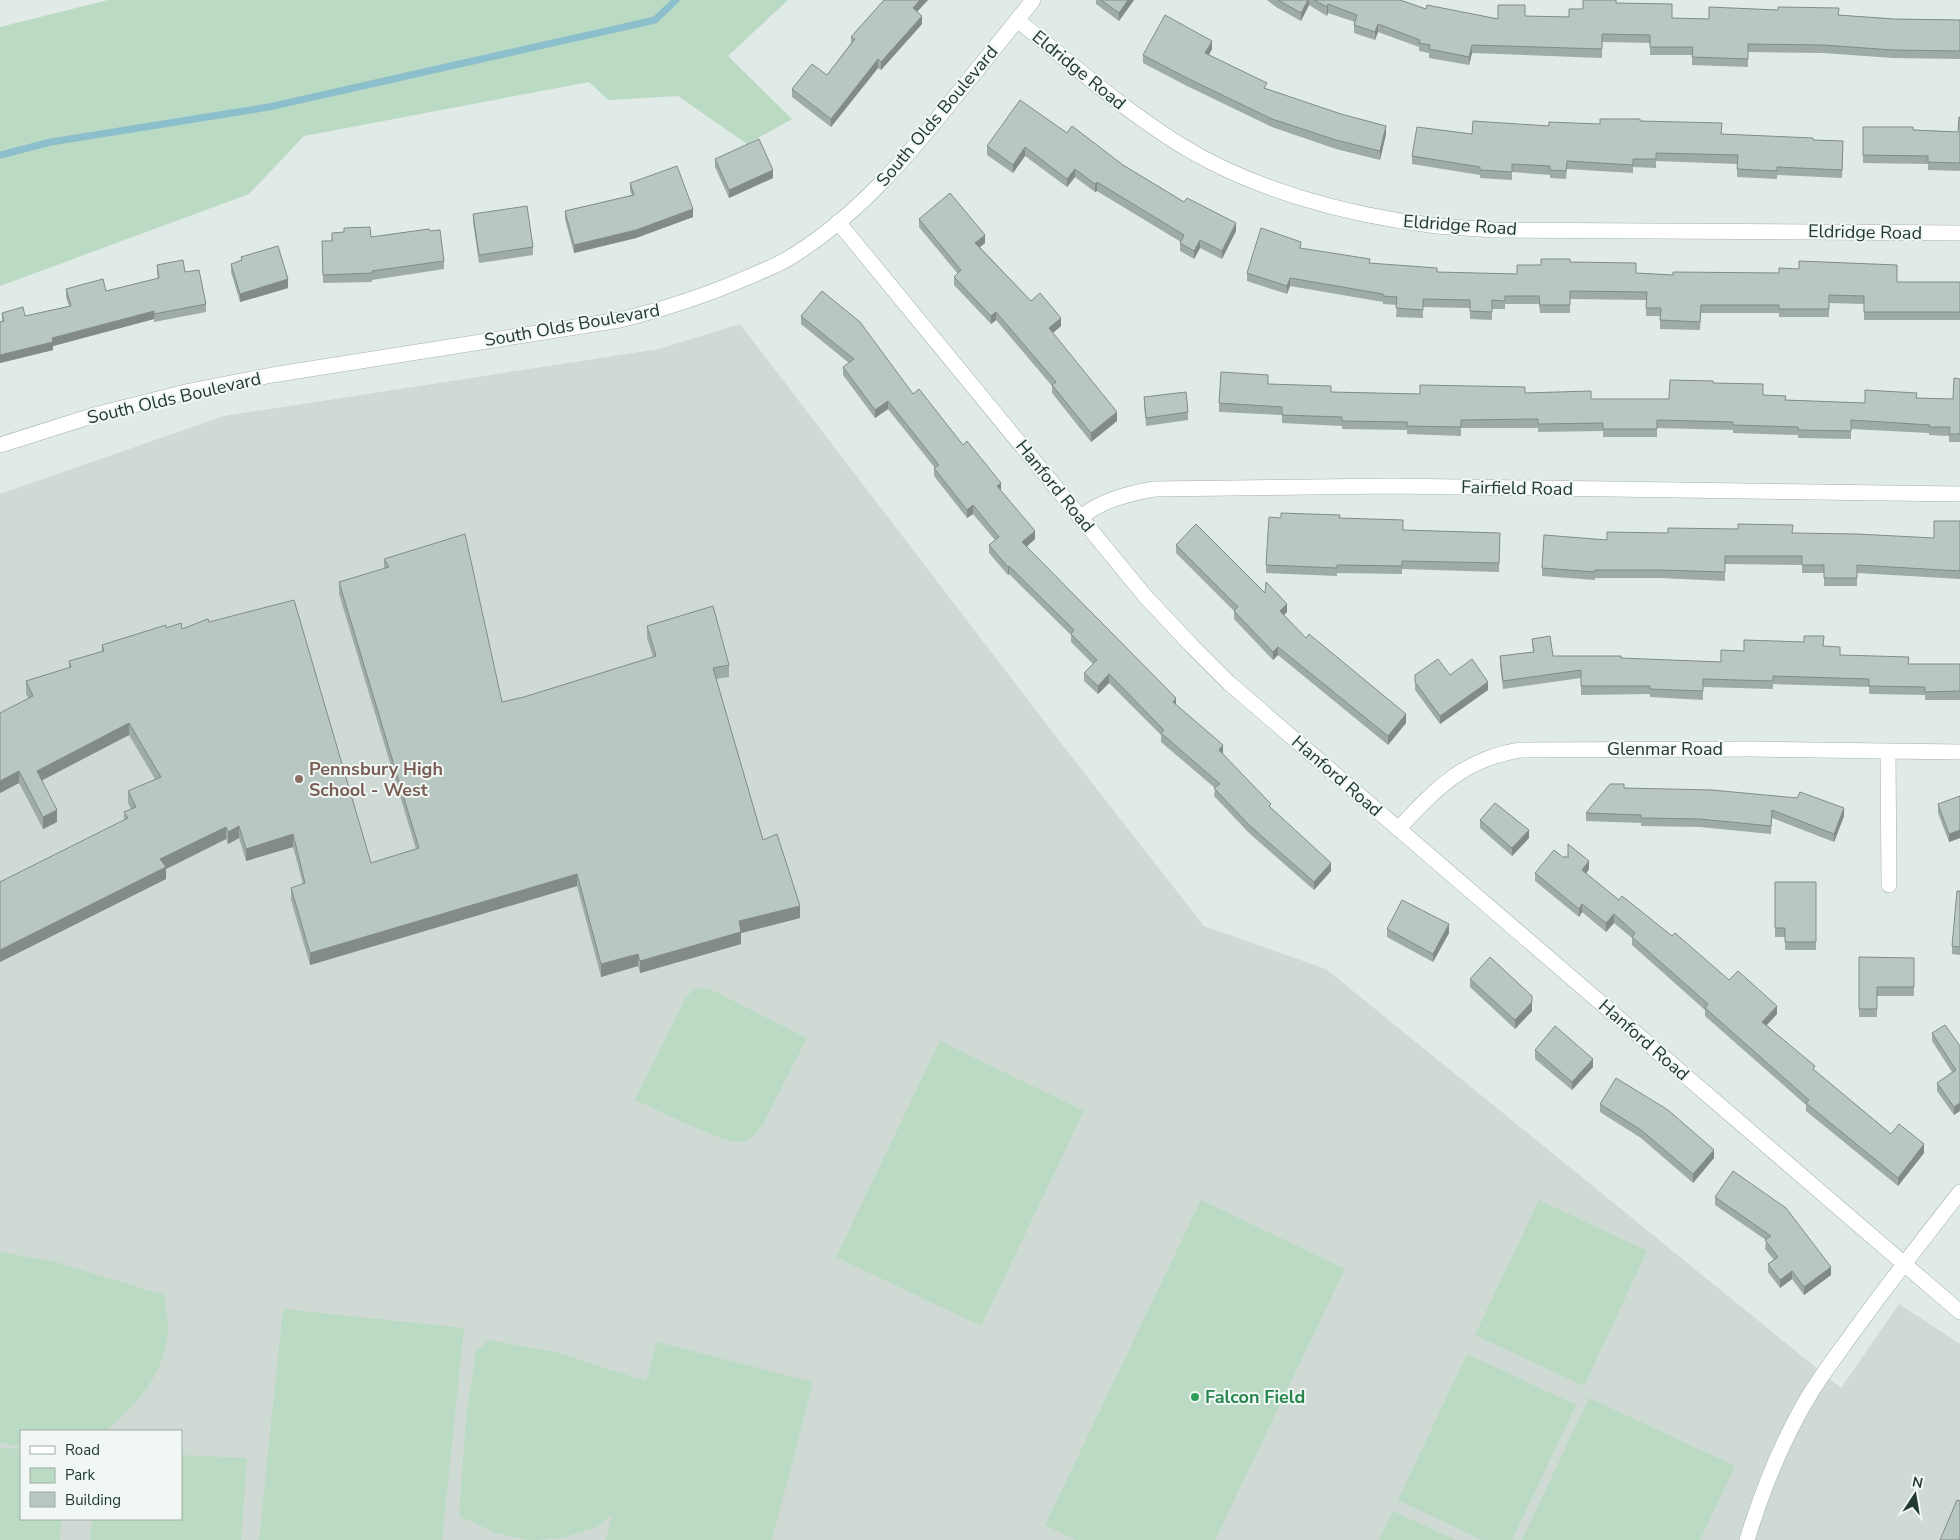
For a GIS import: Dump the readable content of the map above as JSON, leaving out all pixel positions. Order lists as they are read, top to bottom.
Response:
{
  "streets": {
    "street": [
      "Eldridge Road",
      "South Olds Boulevard",
      "Hanford Road",
      "Fairfield Road",
      "Glenmar Road"
    ]
  },
  "crossings": [
    ["Eldridge Road", "South Olds Boulevard"],
    ["South Olds Boulevard", "Hanford Road"],
    ["Hanford Road", "Fairfield Road"],
    ["Hanford Road", "Glenmar Road"]
  ],
  "places": ["Pennsbury High School - West", "Falcon Field"],
  "legend": ["Road", "Park", "Building"],
  "north": "top"
}
